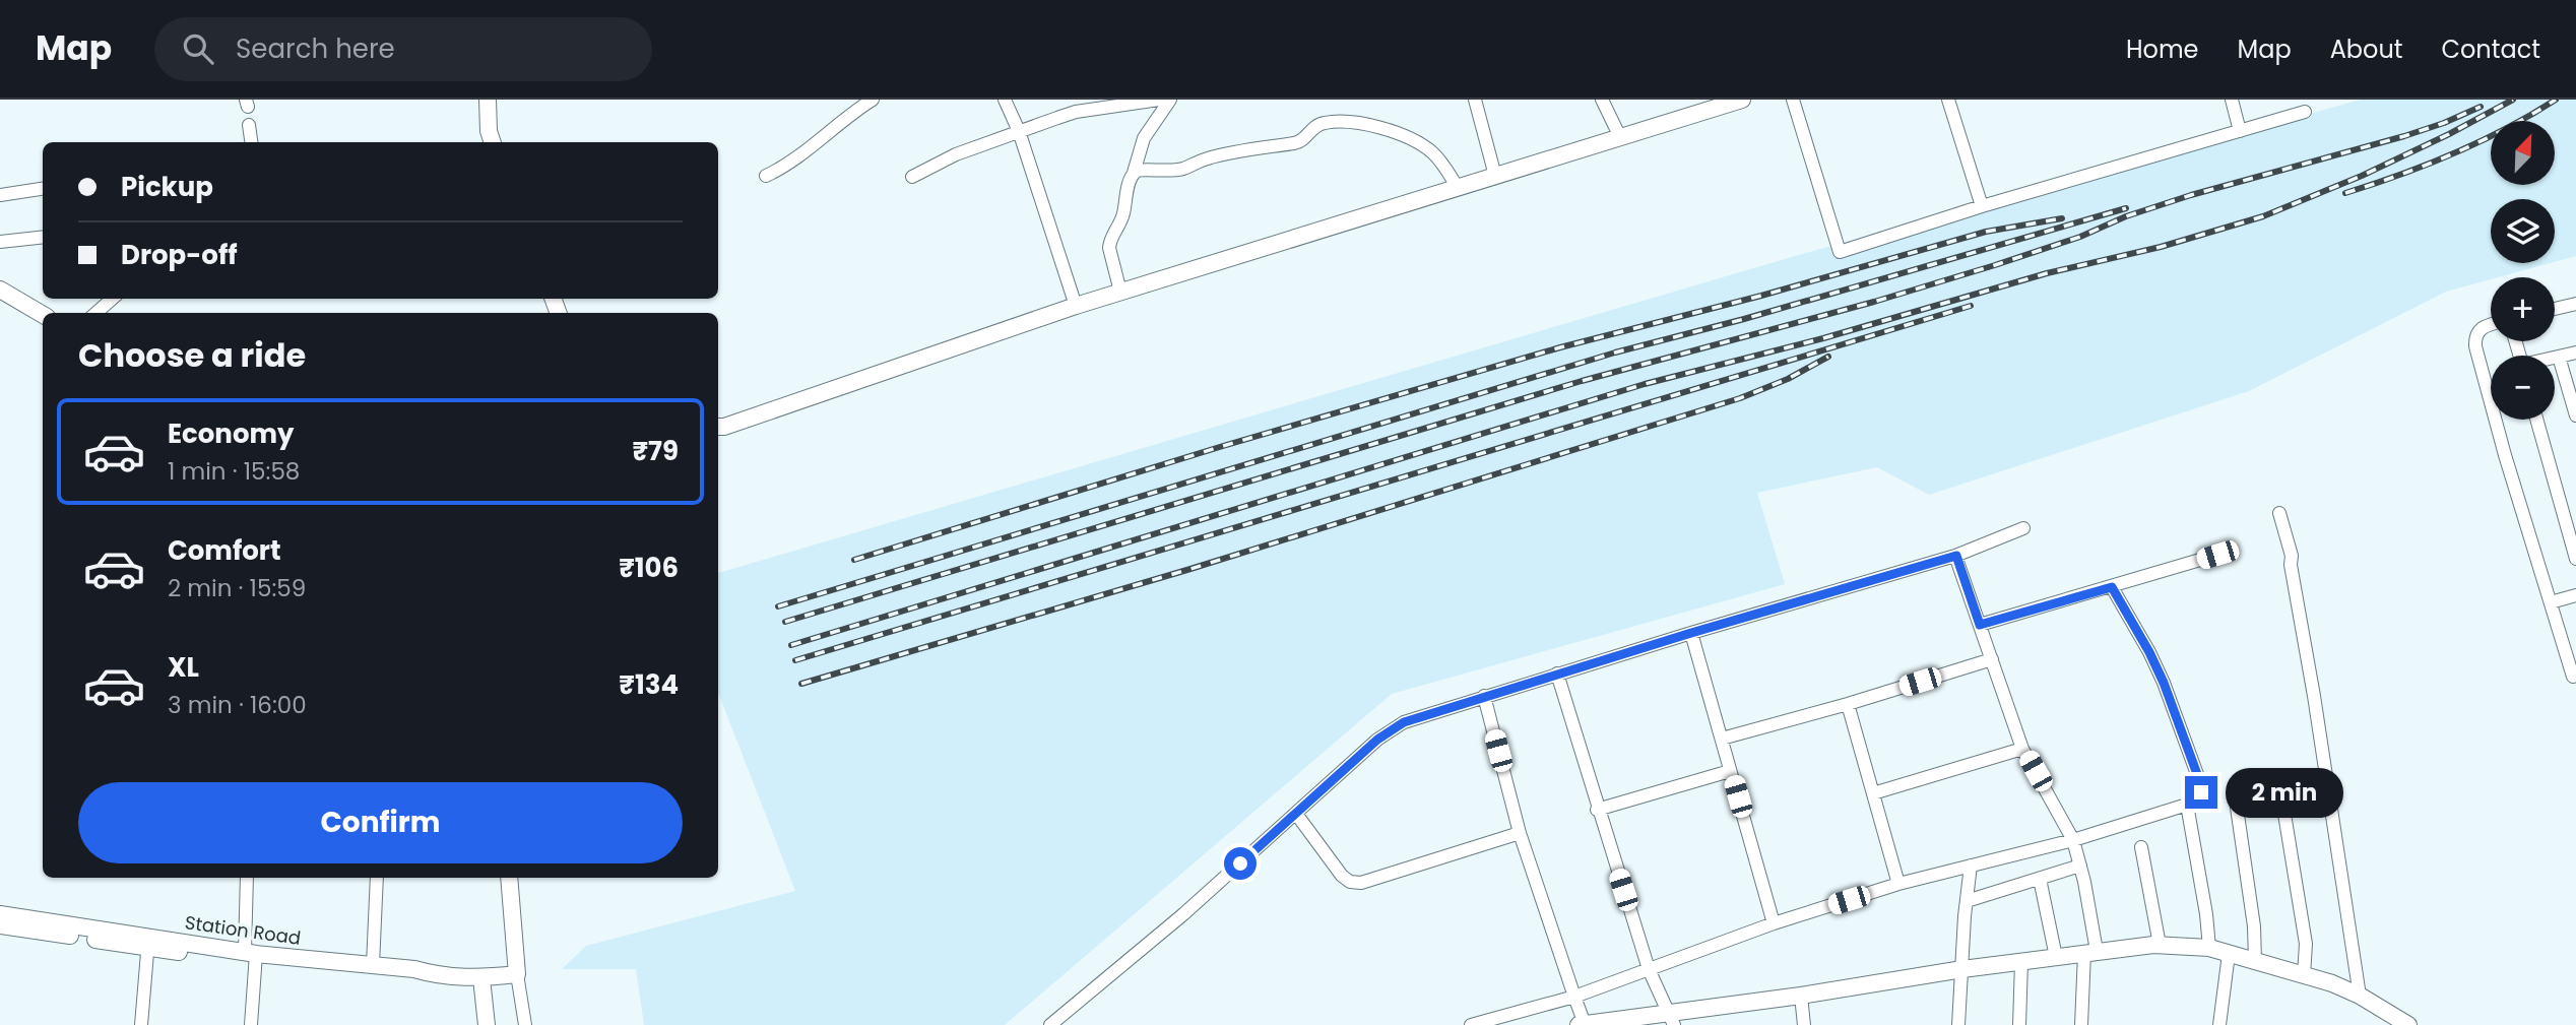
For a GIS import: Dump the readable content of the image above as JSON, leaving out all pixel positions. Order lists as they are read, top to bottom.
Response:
{
  "streets": {
    "main road": ["Station Road"]
  },
  "north": "top right",
  "page": {
    "header": "Map",
    "search": "Search here",
    "nav": [
      "Home",
      "Map",
      "About",
      "Contact"
    ],
    "map_buttons": ["+", "−"],
    "banner": ["Pickup", "Drop-off"],
    "heading": "Choose a ride",
    "list": [
      {
        "name": "Economy",
        "note": "1 min · 15:58",
        "value": "₹79"
      },
      {
        "name": "Comfort",
        "note": "2 min · 15:59",
        "value": "₹106"
      },
      {
        "name": "XL",
        "note": "3 min · 16:00",
        "value": "₹134"
      }
    ],
    "bubble": "2 min",
    "buttons": "Confirm"
  }
}
